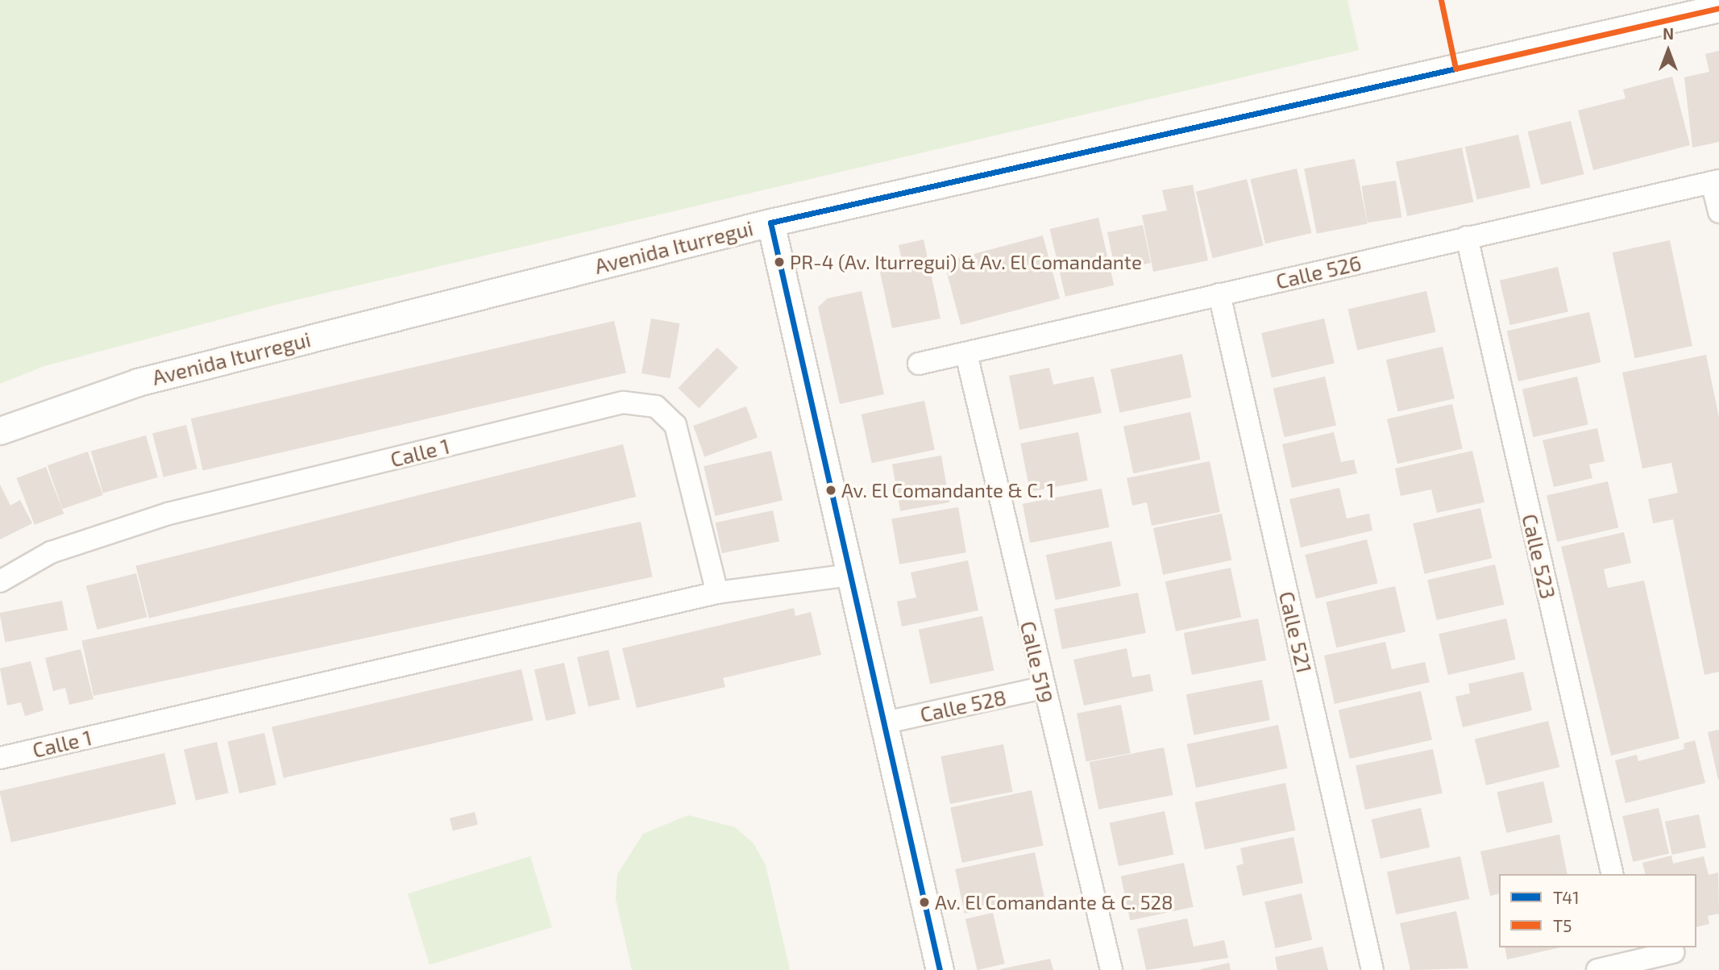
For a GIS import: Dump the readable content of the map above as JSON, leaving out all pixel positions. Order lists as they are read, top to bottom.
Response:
{
  "streets": {
    "street": [
      "Avenida Iturregui",
      "Calle 526",
      "Calle 1",
      "Calle 523",
      "Calle 521",
      "Calle 519",
      "Calle 528"
    ]
  },
  "crossings": [
    ["Calle 526", "Calle 523"],
    ["Calle 526", "Calle 521"],
    ["Calle 526", "Calle 519"],
    ["Calle 519", "Calle 528"]
  ],
  "places": ["PR-4 (Av. Iturregui) & Av. El Comandante", "Av. El Comandante & C. 1", "Av. El Comandante & C. 528"],
  "lines": ["transit line T5", "transit line T41"],
  "legend": ["T41", "T5"],
  "north": "top"
}
